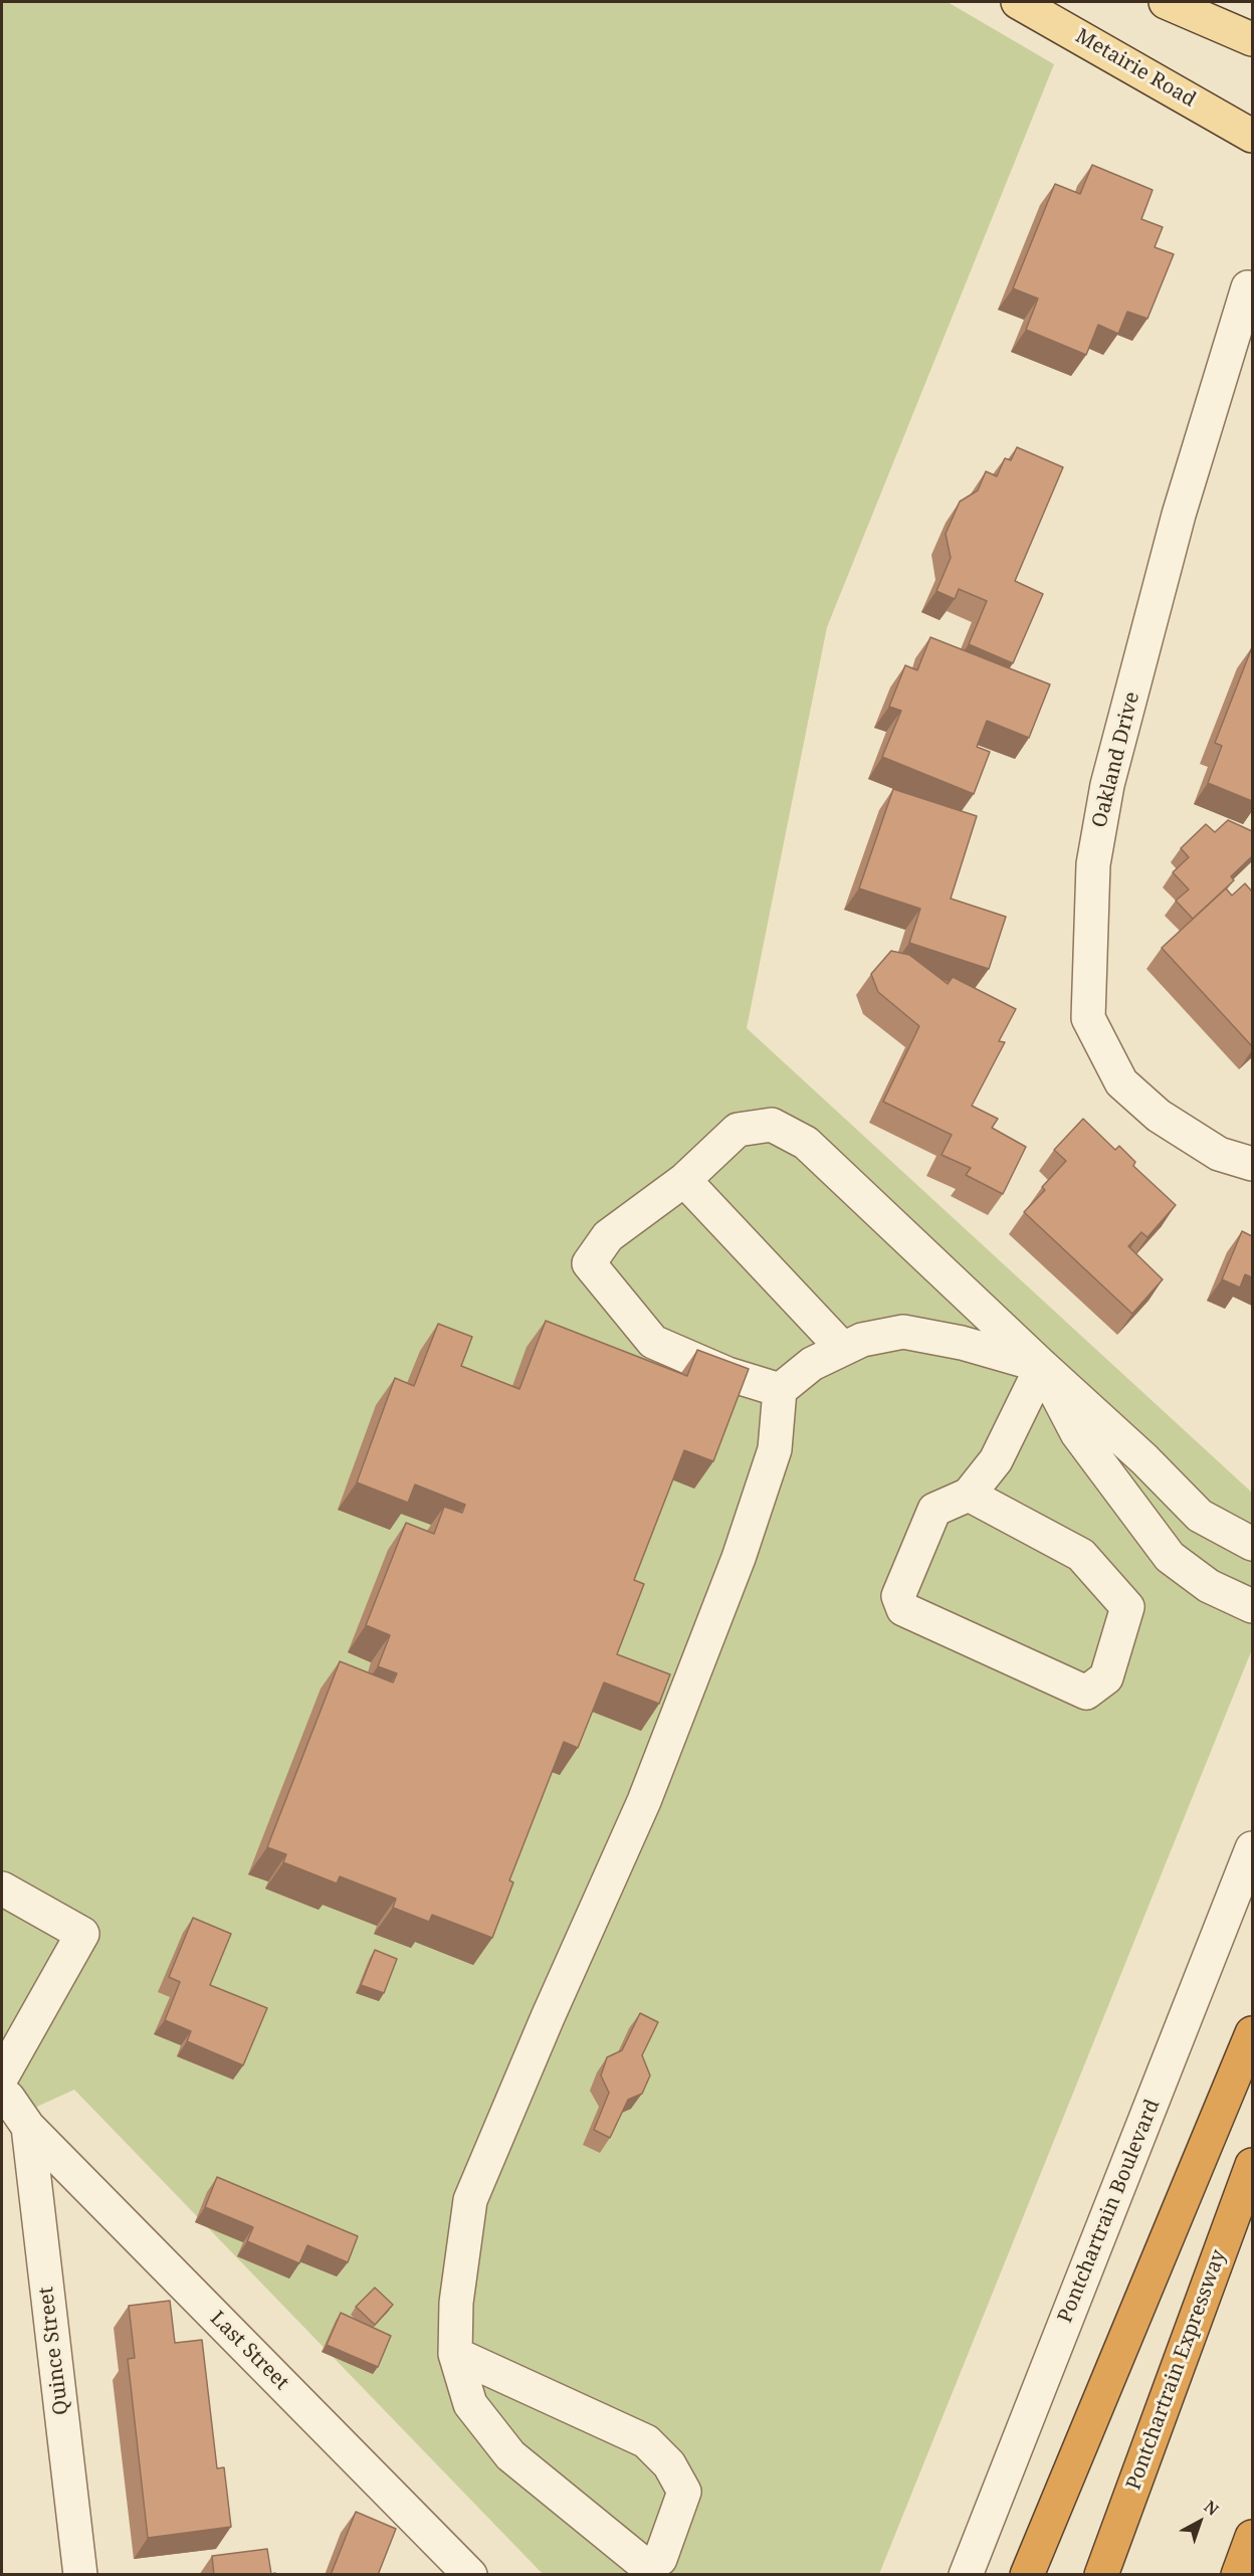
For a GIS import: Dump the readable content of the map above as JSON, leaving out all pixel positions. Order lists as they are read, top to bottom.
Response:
{
  "streets": {
    "highway": ["Pontchartrain Expressway"],
    "main road": ["Metairie Road"],
    "street": [
      "Oakland Drive",
      "Pontchartrain Boulevard",
      "Quince Street",
      "Last Street"
    ]
  },
  "crossings": [
    ["Quince Street", "Last Street"]
  ],
  "north": "top right"
}
